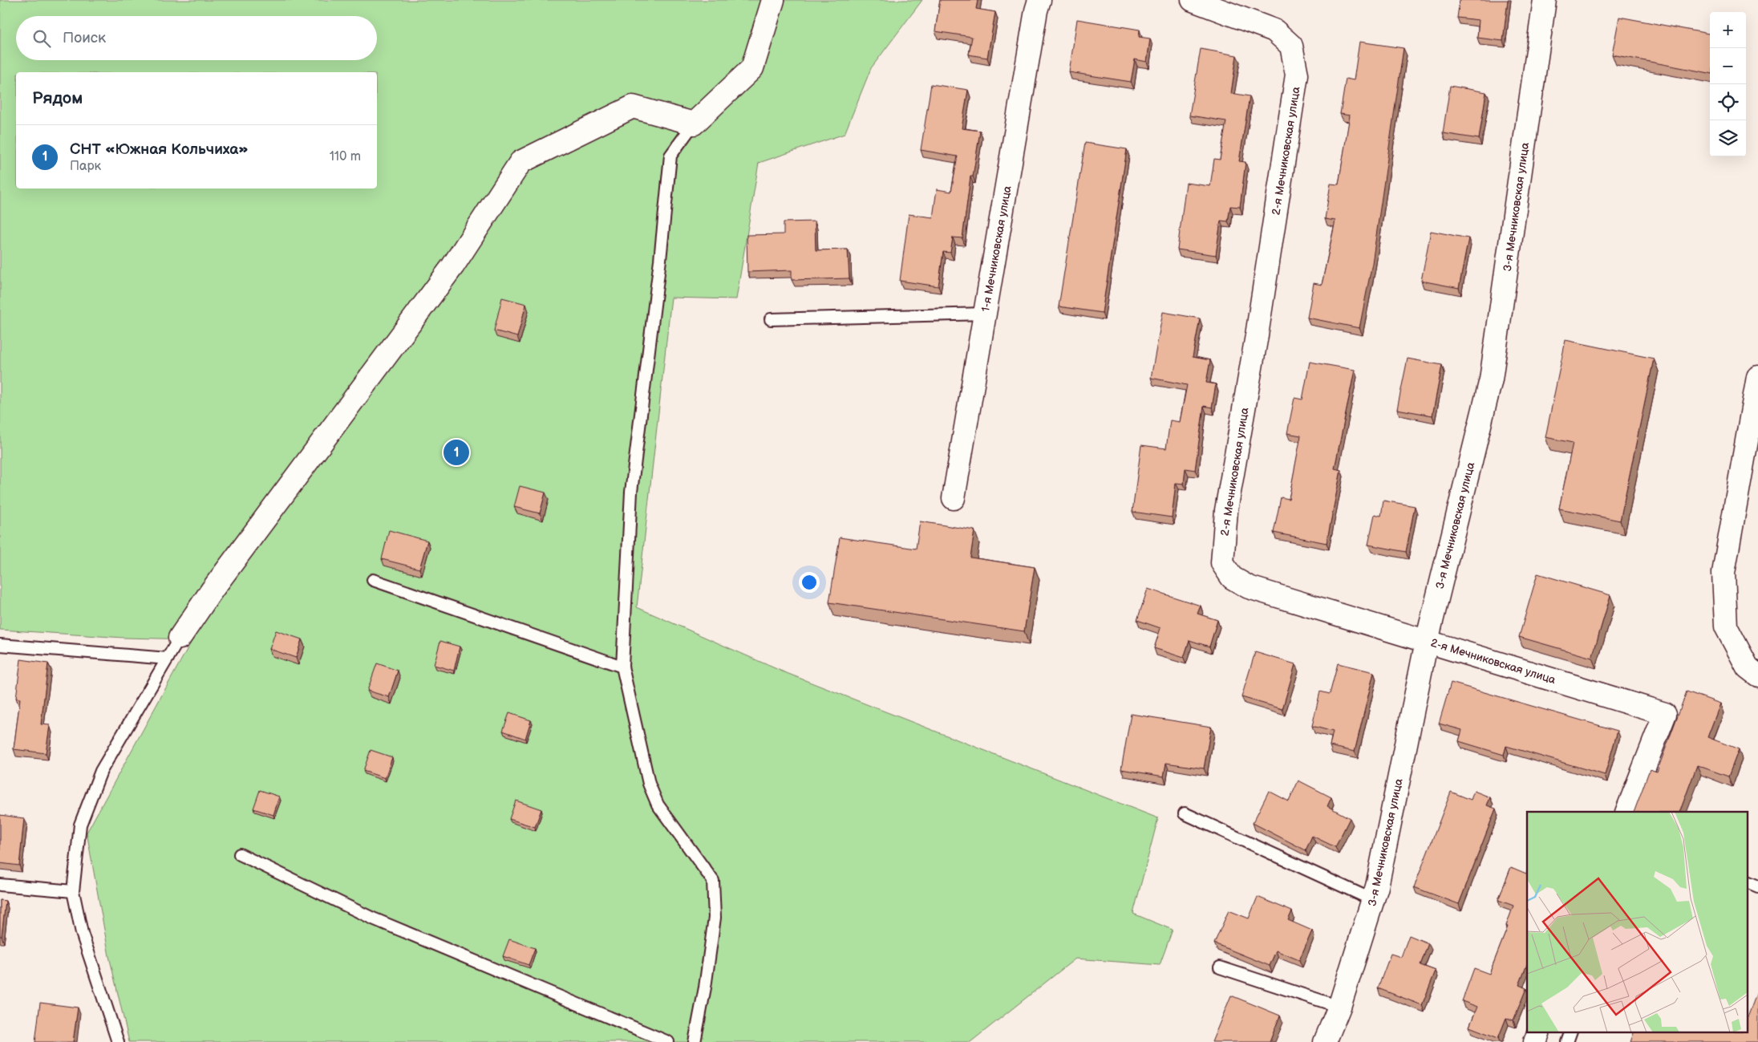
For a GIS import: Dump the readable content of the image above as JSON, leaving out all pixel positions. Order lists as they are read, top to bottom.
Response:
{
  "streets": {
    "street": ["2-я Мечниковская улица", "3-я Мечниковская улица", "1-я Мечниковская улица"]
  },
  "crossings": [
    ["2-я Мечниковская улица", "3-я Мечниковская улица"]
  ],
  "page": {
    "map_buttons": ["+", "−"],
    "search": "Поиск",
    "heading": "Рядом",
    "list": [
      {
        "mark": "1",
        "name": "СНТ «Южная Кольчиха»",
        "note": "Парк",
        "value": "110 m"
      }
    ],
    "pins": "1"
  }
}
